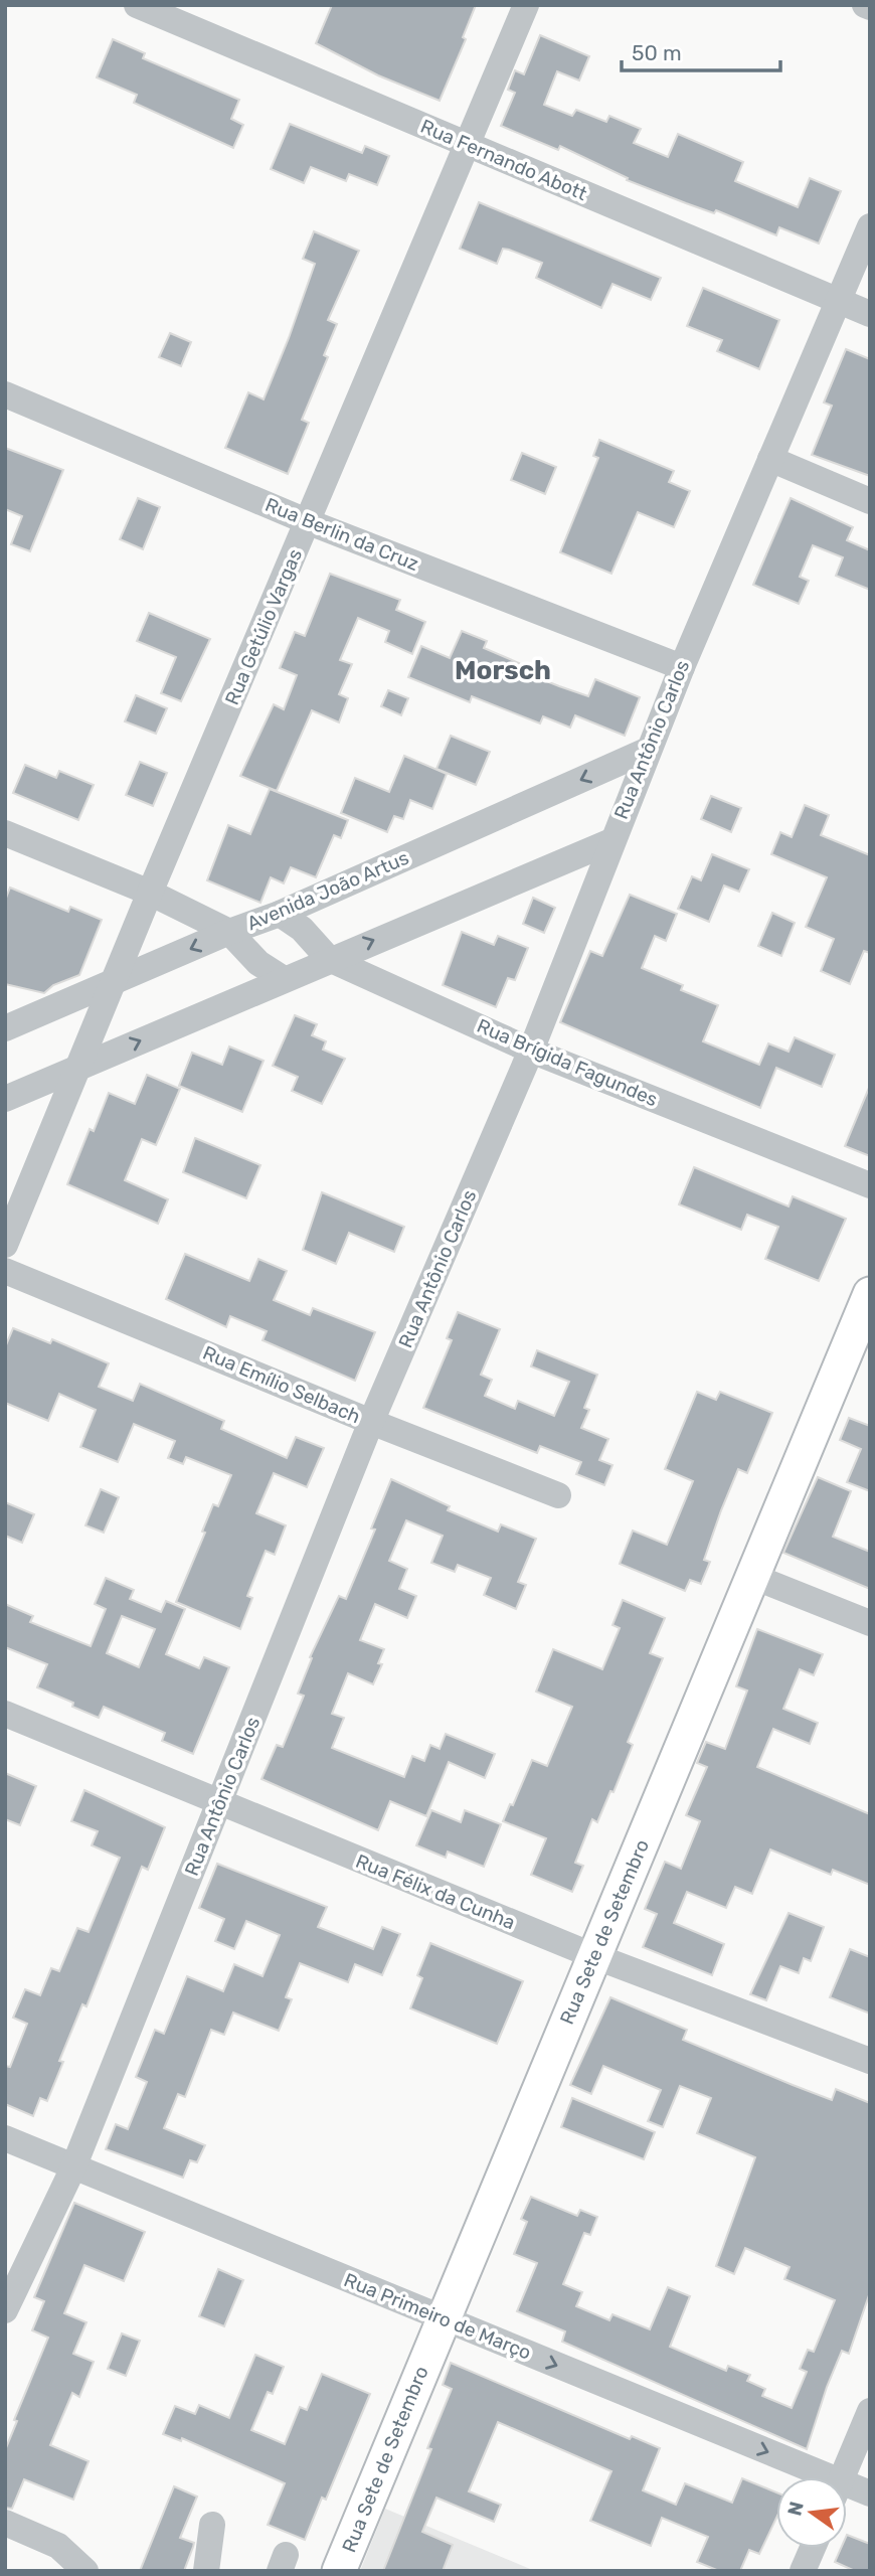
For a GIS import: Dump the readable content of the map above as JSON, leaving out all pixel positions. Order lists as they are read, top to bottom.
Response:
{
  "streets": {
    "main road": ["Rua Sete de Setembro"],
    "street": [
      "Rua Fernando Abott",
      "Rua Berlin da Cruz",
      "Rua Getúlio Vargas",
      "Rua Antônio Carlos",
      "Avenida João Artus",
      "Rua Brígida Fagundes",
      "Rua Emílio Selbach",
      "Rua Félix da Cunha",
      "Rua Primeiro de Março"
    ]
  },
  "crossings": [
    ["Rua Fernando Abott", "Rua Getúlio Vargas"],
    ["Rua Fernando Abott", "Rua Antônio Carlos"],
    ["Rua Berlin da Cruz", "Rua Getúlio Vargas"],
    ["Rua Berlin da Cruz", "Rua Antônio Carlos"],
    ["Rua Getúlio Vargas", "Avenida João Artus"],
    ["Rua Antônio Carlos", "Avenida João Artus"],
    ["Rua Antônio Carlos", "Rua Brígida Fagundes"],
    ["Rua Antônio Carlos", "Rua Emílio Selbach"],
    ["Rua Antônio Carlos", "Rua Félix da Cunha"],
    ["Rua Antônio Carlos", "Rua Primeiro de Março"],
    ["Avenida João Artus", "Rua Brígida Fagundes"],
    ["Rua Félix da Cunha", "Rua Sete de Setembro"],
    ["Rua Sete de Setembro", "Rua Primeiro de Março"]
  ],
  "one_way": ["Rua Primeiro de Março"],
  "districts": ["Morsch"],
  "scale_bar": "50 m",
  "north": "left"
}
